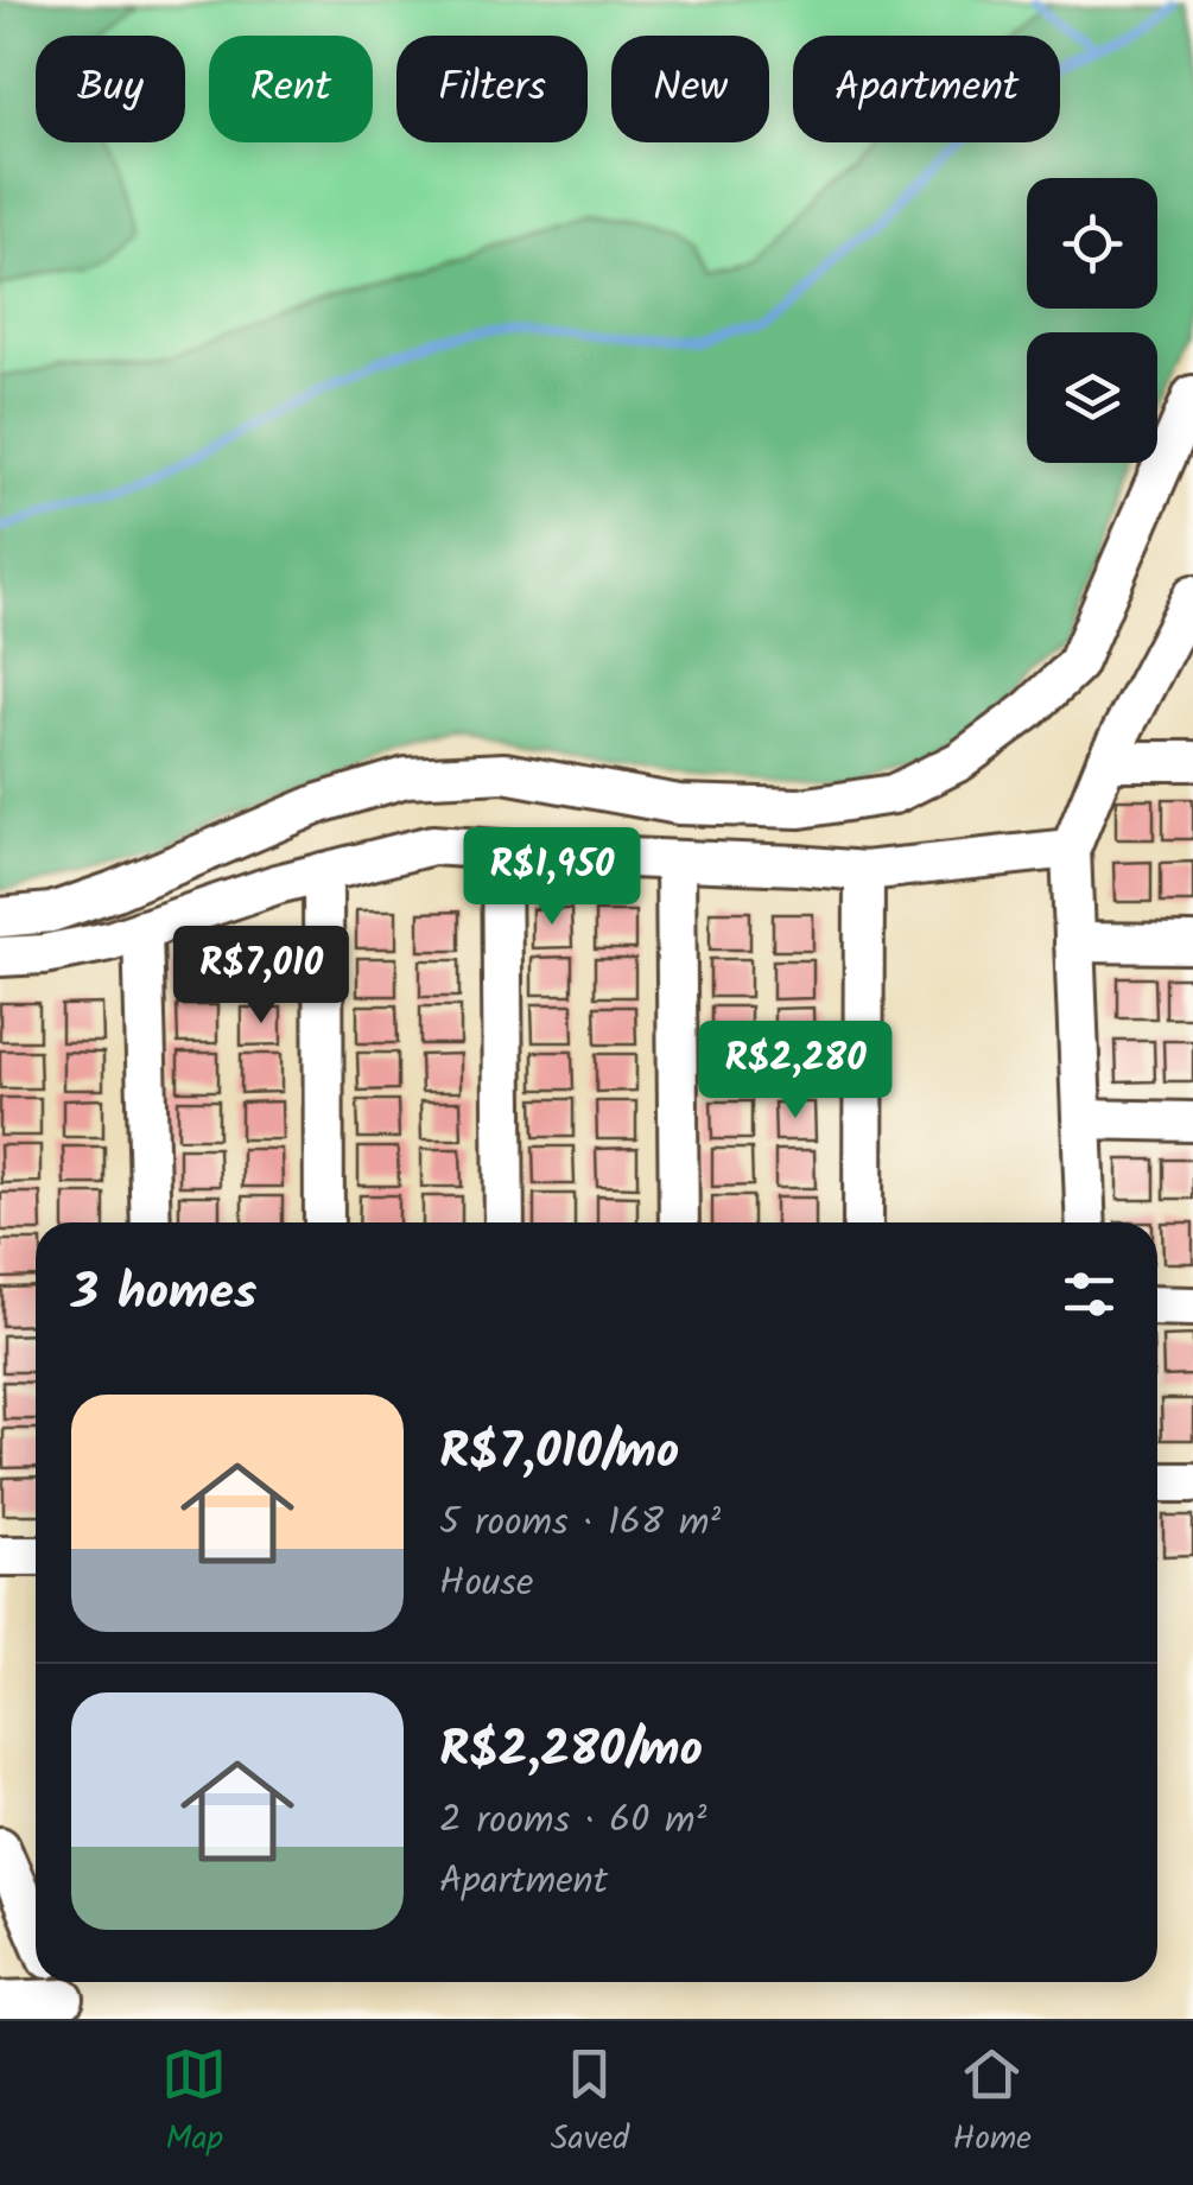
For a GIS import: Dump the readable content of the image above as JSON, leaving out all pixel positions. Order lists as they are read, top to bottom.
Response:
{
  "page": {
    "chip": [
      "Buy",
      "Rent",
      "Filters",
      "New",
      "Apartment"
    ],
    "price": ["R$1,950", "R$7,010", "R$2,280"],
    "heading": "3 homes",
    "list": [
      {
        "name": "R$7,010/mo",
        "note": "5 rooms · 168 m² · House"
      },
      {
        "name": "R$2,280/mo",
        "note": "2 rooms · 60 m² · Apartment"
      }
    ],
    "tabs": ["Map", "Saved", "Home"]
  }
}
